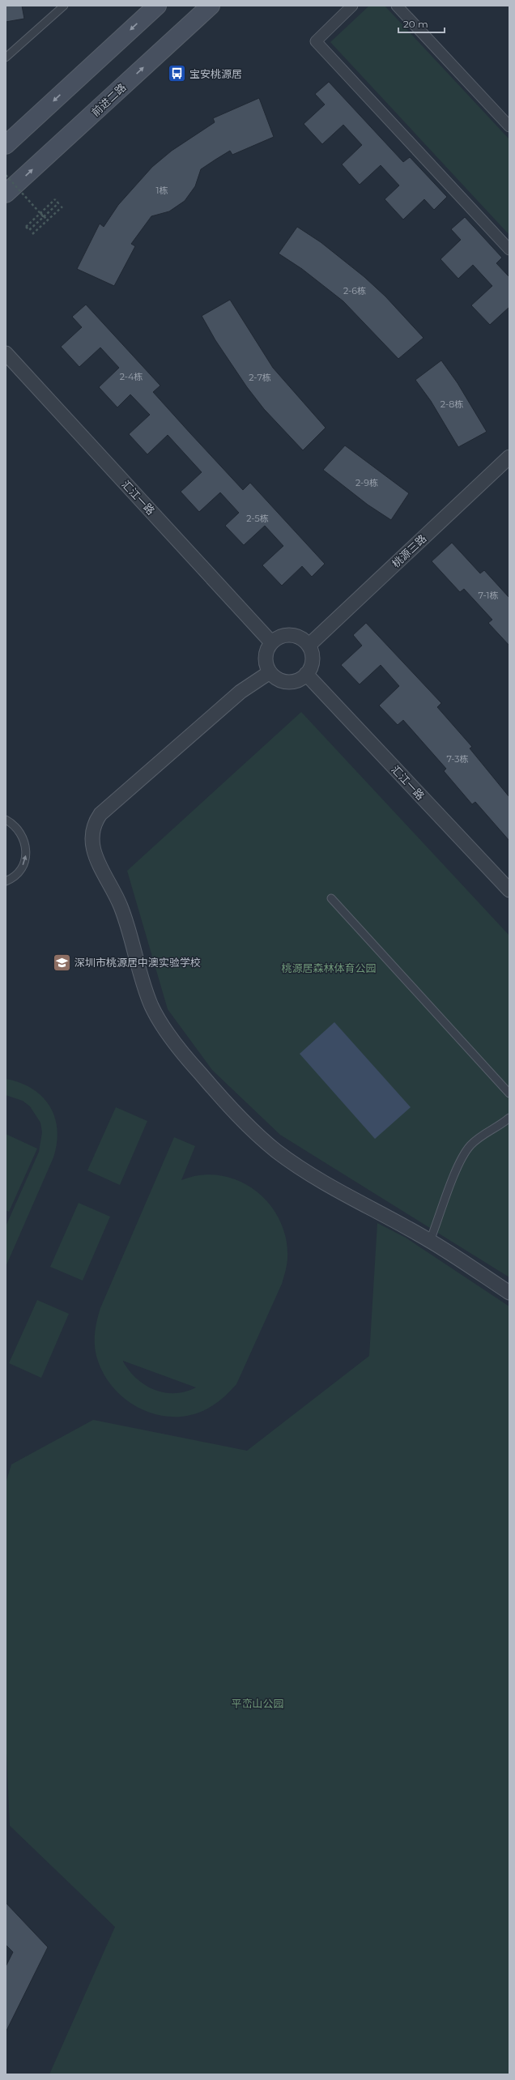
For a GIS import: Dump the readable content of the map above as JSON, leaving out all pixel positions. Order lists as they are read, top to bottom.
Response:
{
  "streets": {
    "main road": ["前进二路"],
    "street": ["汇江一路", "桃源三路"]
  },
  "crossings": [
    ["汇江一路", "桃源三路"]
  ],
  "parks": ["桃源居森林体育公园", "平峦山公园"],
  "places": {
    "bus stop": ["宝安桃源居"],
    "school or university": ["深圳市桃源居中澳实验学校"]
  },
  "house_numbers": [
    "1栋",
    "2-6栋",
    "2-4栋",
    "2-7栋",
    "2-8栋",
    "2-9栋",
    "2-5栋",
    "7-1栋",
    "7-3栋"
  ],
  "scale_bar": "20 m"
}
